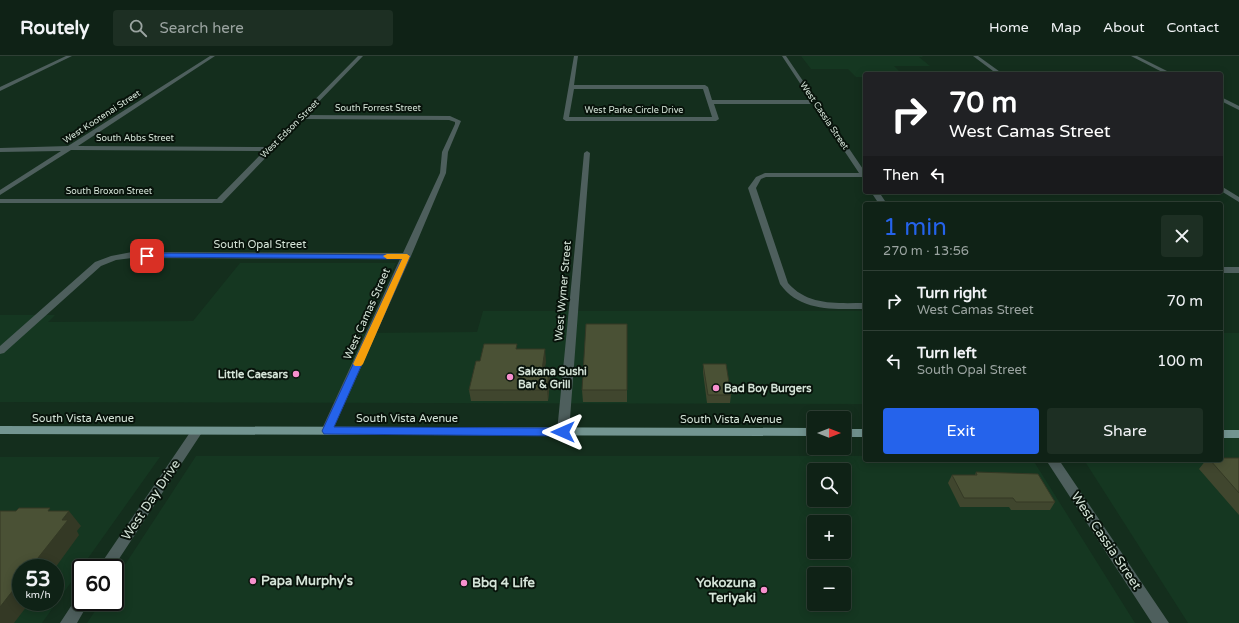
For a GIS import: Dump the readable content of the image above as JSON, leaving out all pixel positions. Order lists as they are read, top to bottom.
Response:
{
  "streets": {
    "main road": ["South Vista Avenue"],
    "street": [
      "South Forrest Street",
      "West Parke Circle Drive",
      "West Cassia Street",
      "West Kootenai Street",
      "West Edson Street",
      "South Abbs Street",
      "South Broxon Street",
      "South Opal Street",
      "West Wymer Street",
      "West Camas Street",
      "West Day Drive"
    ]
  },
  "crossings": [
    ["South Forrest Street", "West Edson Street"],
    ["South Forrest Street", "West Camas Street"],
    ["West Kootenai Street", "South Abbs Street"],
    ["West Edson Street", "South Abbs Street"],
    ["West Edson Street", "South Broxon Street"],
    ["South Opal Street", "West Camas Street"],
    ["West Wymer Street", "South Vista Avenue"],
    ["West Camas Street", "South Vista Avenue"],
    ["South Vista Avenue", "West Day Drive"]
  ],
  "places": [
    "Little Caesars",
    "Sakana Sushi Bar & Grill",
    "Bad Boy Burgers",
    "Papa Murphy's",
    "Bbq 4 Life",
    "Yokozuna Teriyaki"
  ],
  "north": "right",
  "page": {
    "header": "Routely",
    "search": "Search here",
    "nav": [
      "Home",
      "Map",
      "About",
      "Contact"
    ],
    "turn": ["70 m", "West Camas Street"],
    "then": "Then",
    "heading": ["1 min", "270 m · 13:56"],
    "list": [
      {
        "name": "Turn right",
        "note": "West Camas Street",
        "value": "70 m"
      },
      {
        "name": "Turn left",
        "note": "South Opal Street",
        "value": "100 m"
      }
    ],
    "buttons": ["Exit", "Share"],
    "map_buttons": ["+", "−"],
    "speed": "53 km/h",
    "limit": "60"
  }
}
